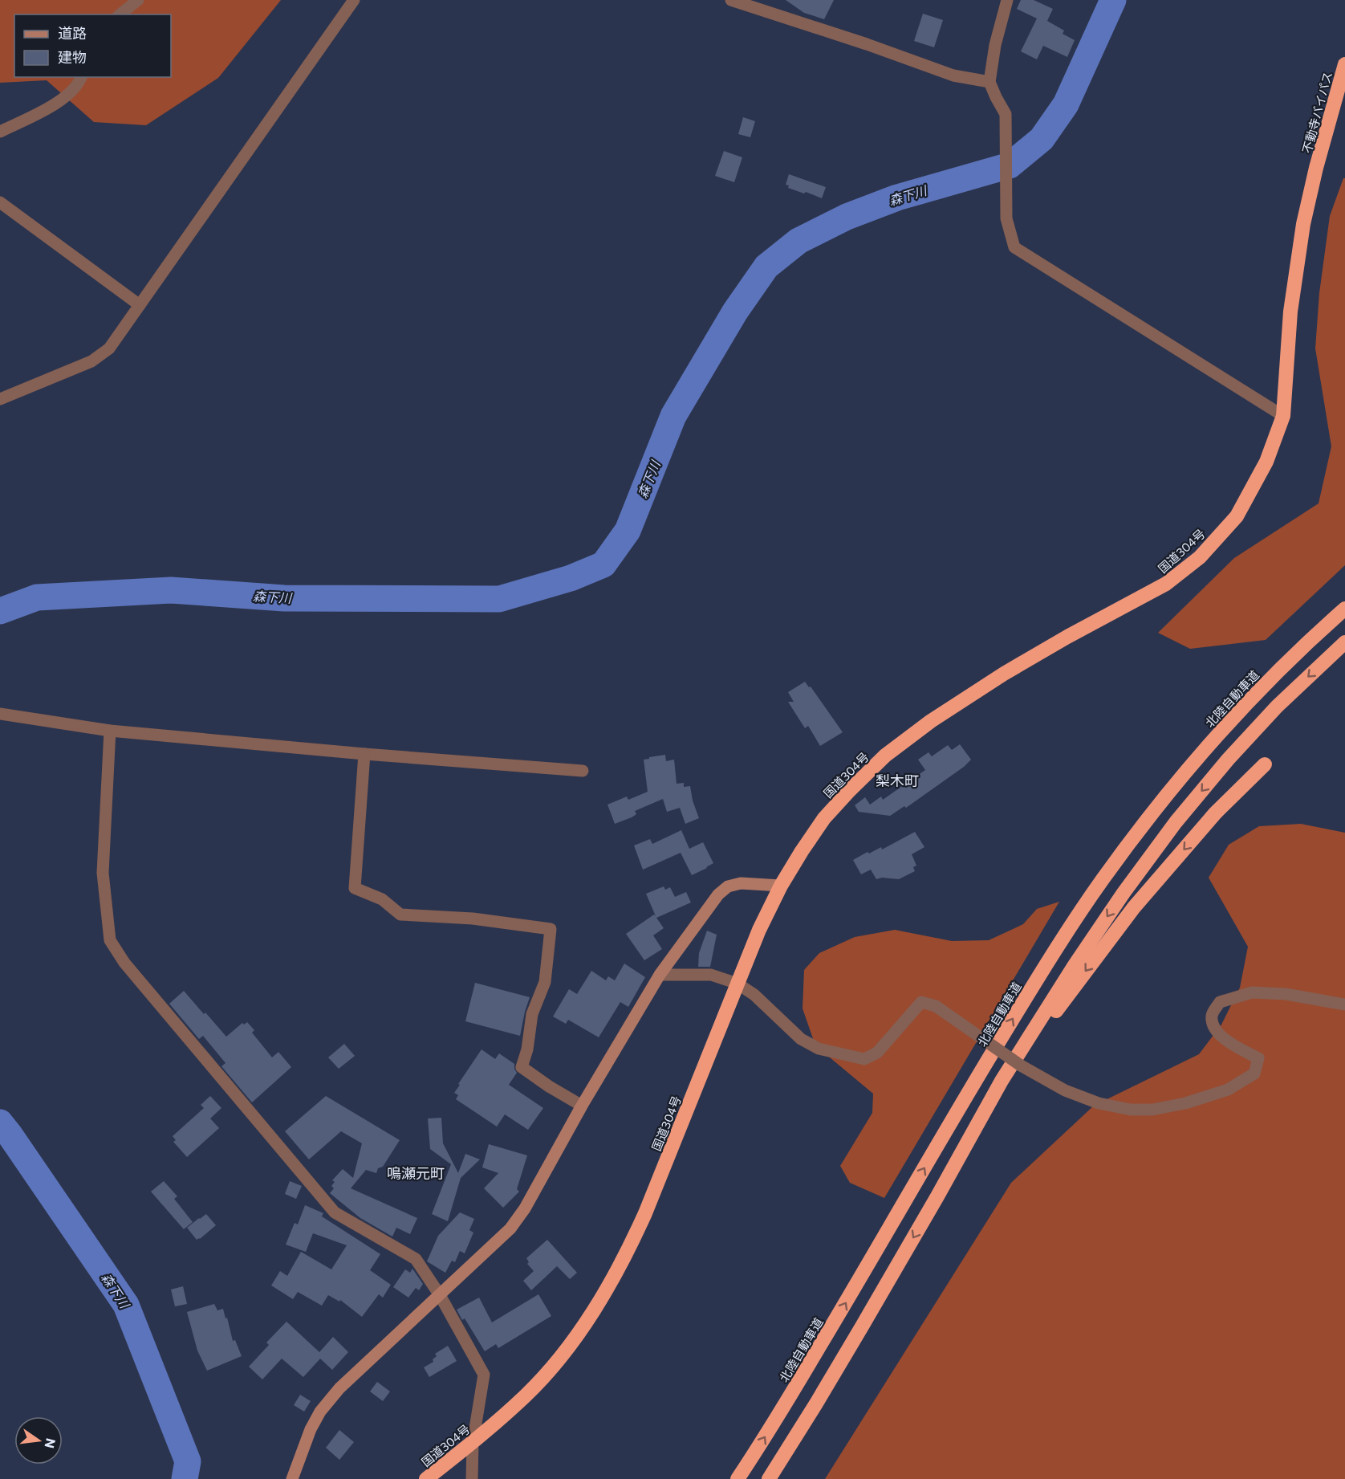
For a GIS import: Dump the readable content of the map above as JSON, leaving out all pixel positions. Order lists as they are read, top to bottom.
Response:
{
  "streets": {
    "highway": ["不動寺バイパス", "国道304号", "北陸自動車道"]
  },
  "crossings": [
    ["不動寺バイパス", "国道304号"]
  ],
  "districts": ["梨木町", "鳴瀬元町"],
  "water": ["森下川"],
  "legend": ["道路", "建物"],
  "north": "right"
}
